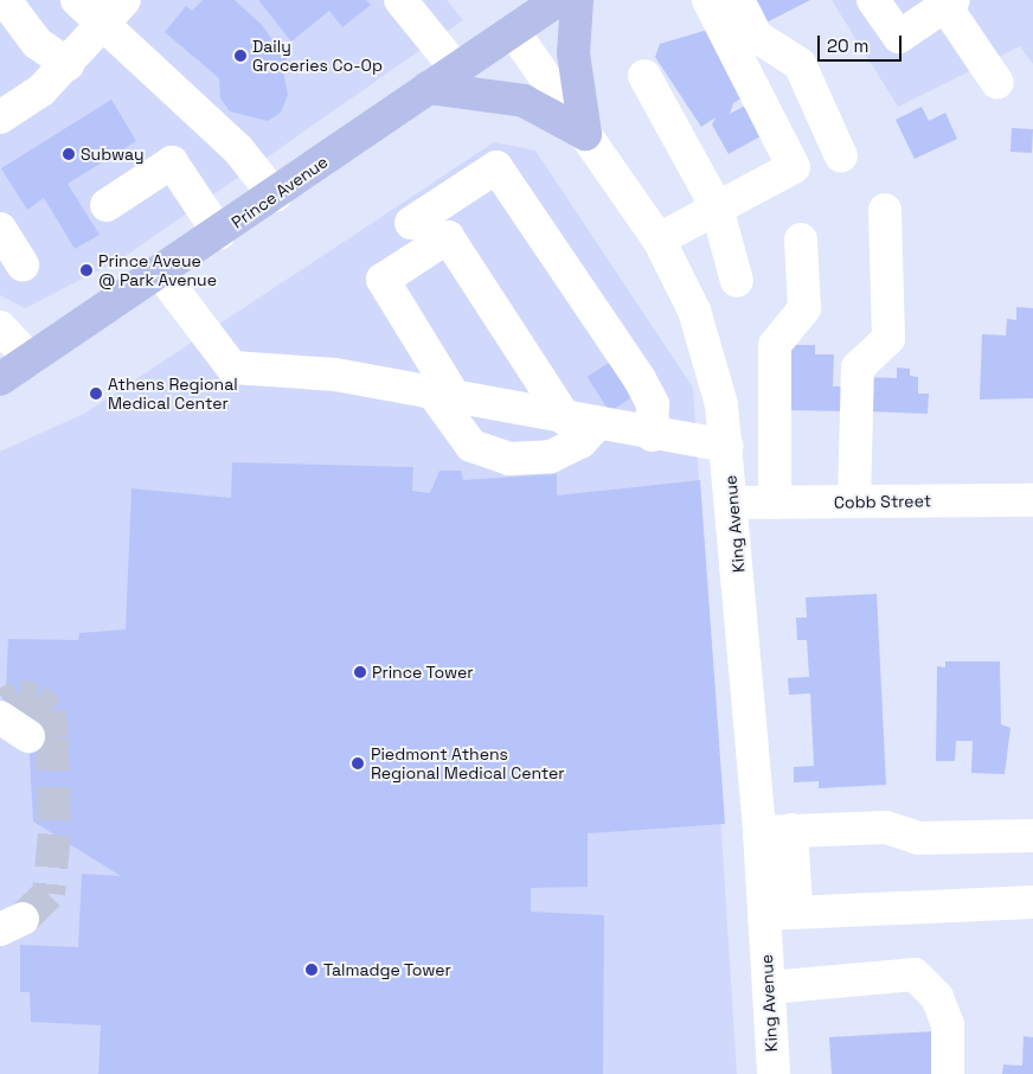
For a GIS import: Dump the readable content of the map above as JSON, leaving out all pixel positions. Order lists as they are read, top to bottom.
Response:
{
  "streets": {
    "main road": ["Prince Avenue"],
    "street": ["Cobb Street", "King Avenue"]
  },
  "crossings": [
    ["Prince Avenue", "King Avenue"],
    ["Cobb Street", "King Avenue"]
  ],
  "places": [
    "Daily Groceries Co-Op",
    "Subway",
    "Prince Aveue @ Park Avenue",
    "Athens Regional Medical Center",
    "Prince Tower",
    "Piedmont Athens Regional Medical Center",
    "Talmadge Tower"
  ],
  "scale_bar": "20 m"
}
